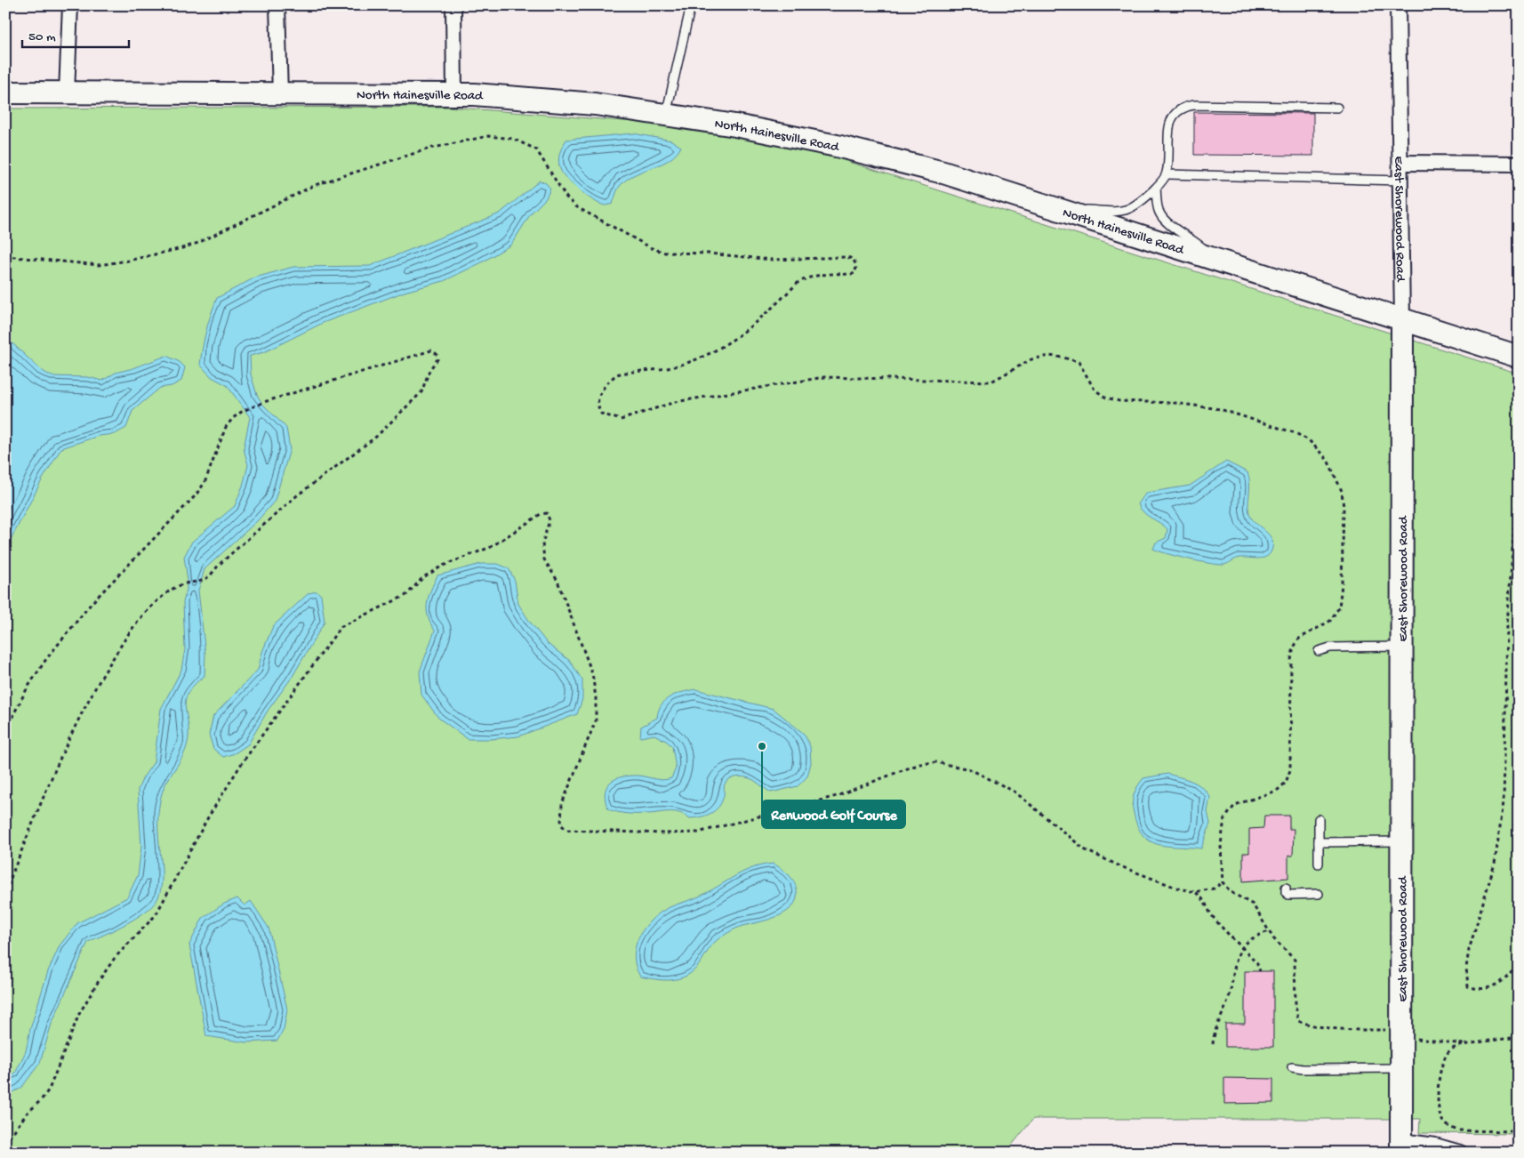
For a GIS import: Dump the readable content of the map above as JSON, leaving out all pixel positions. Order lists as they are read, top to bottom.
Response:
{
  "streets": {
    "main road": ["North Hainesville Road", "East Shorewood Road"]
  },
  "crossings": [
    ["North Hainesville Road", "East Shorewood Road"]
  ],
  "places": ["Renwood Golf Course"],
  "scale_bar": "50 m"
}
